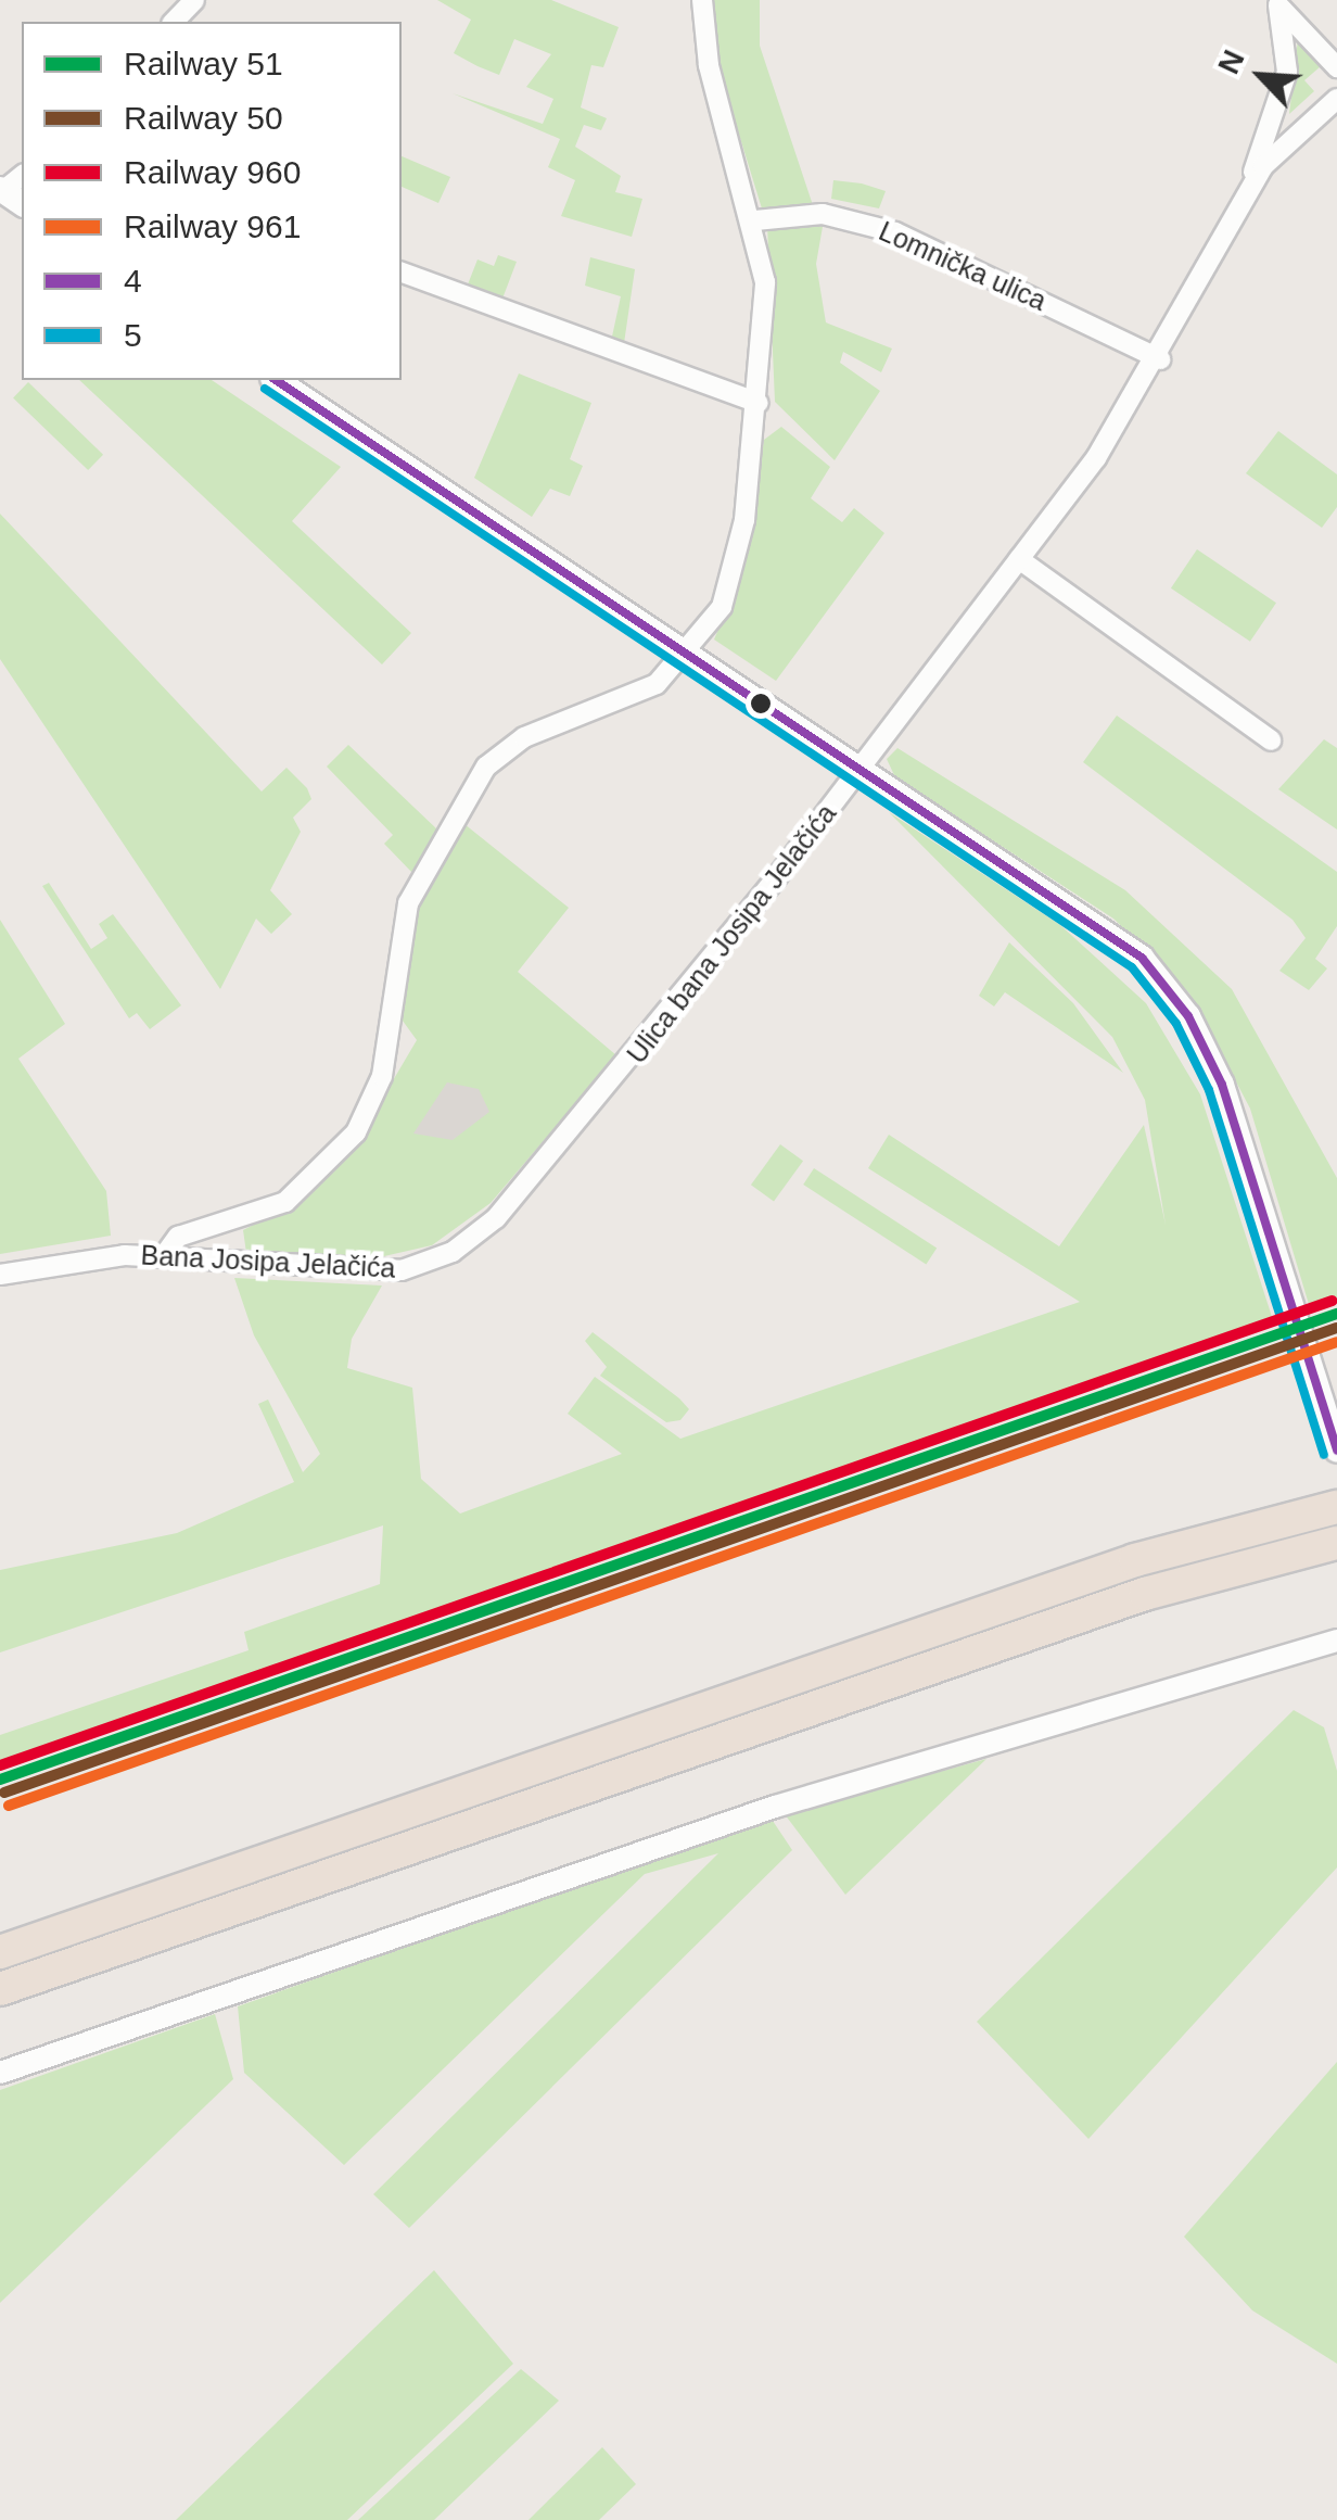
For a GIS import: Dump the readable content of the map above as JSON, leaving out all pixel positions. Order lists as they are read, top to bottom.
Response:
{
  "streets": {
    "street": ["Lomnička ulica", "Ulica bana Josipa Jelačića", "Bana Josipa Jelačića"]
  },
  "crossings": [
    ["Lomnička ulica", "Ulica bana Josipa Jelačića"],
    ["Ulica bana Josipa Jelačića", "Bana Josipa Jelačića"]
  ],
  "lines": [
    "transit line 4",
    "transit line 5",
    "rail line 960",
    "rail line 51",
    "rail line 50",
    "rail line 961"
  ],
  "legend": [
    "Railway 51",
    "Railway 50",
    "Railway 960",
    "Railway 961",
    "4",
    "5"
  ],
  "north": "top left"
}
